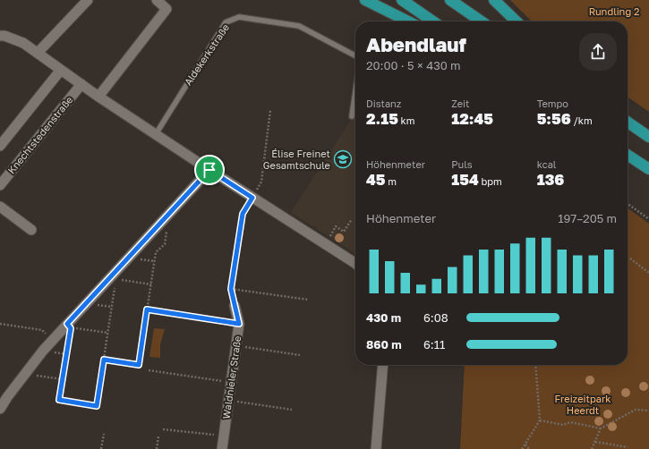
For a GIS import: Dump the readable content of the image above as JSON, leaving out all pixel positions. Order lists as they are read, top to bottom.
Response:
{
  "streets": {
    "street": ["Knechtstedenstraße", "Waldnieler Straße"],
    "lane": ["Aldekerkstraße"]
  },
  "parks": ["Rundling 2", "Freizeitpark Heerdt"],
  "places": {
    "school or university": ["Élise Freinet Gesamtschule"]
  },
  "page": {
    "heading": ["Abendlauf", "20:00 · 5 × 430 m"],
    "stats": [
      ["Distanz", "2.15 km"],
      ["Zeit", "12:45"],
      ["Tempo", "5:56 /km"],
      ["Höhenmeter", "45 m"],
      ["Puls", "154 bpm"],
      ["kcal", "136"]
    ],
    "chart": ["Höhenmeter", "197–205 m"],
    "list": [
      {
        "name": "430 m",
        "note": "6:08"
      },
      {
        "name": "860 m",
        "note": "6:11"
      }
    ]
  }
}
